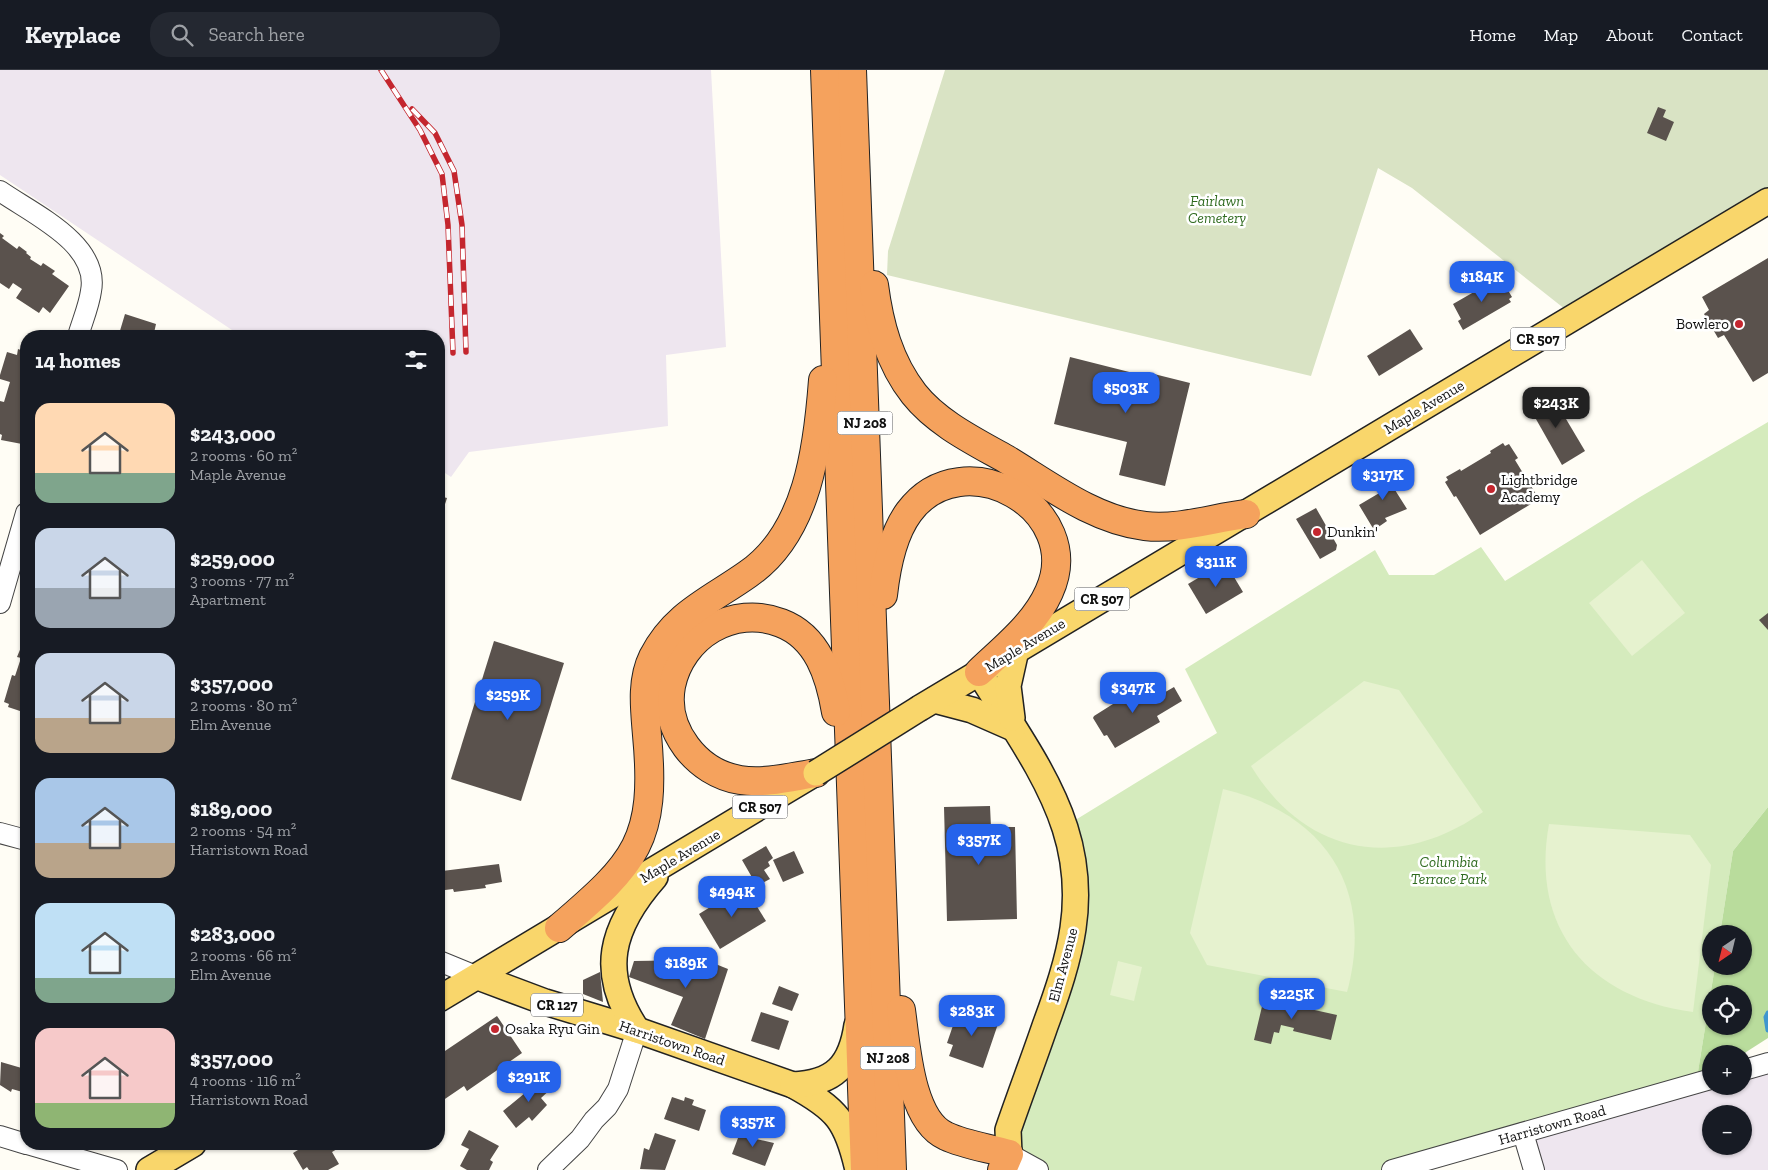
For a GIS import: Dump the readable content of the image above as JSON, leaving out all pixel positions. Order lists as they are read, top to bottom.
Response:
{
  "streets": {
    "highway": ["NJ 208"],
    "main road": [
      "CR 507",
      "Maple Avenue",
      "Elm Avenue",
      "CR 127",
      "Harristown Road"
    ]
  },
  "crossings": [
    ["Maple Avenue", "Elm Avenue"],
    ["Maple Avenue", "Harristown Road"]
  ],
  "parks": ["Fairlawn Cemetery", "Columbia Terrace Park"],
  "places": [
    "Bowlero",
    "Lightbridge Academy",
    "Dunkin'",
    "Osaka Ryu Gin"
  ],
  "north": "bottom left",
  "page": {
    "header": "Keyplace",
    "search": "Search here",
    "nav": [
      "Home",
      "Map",
      "About",
      "Contact"
    ],
    "price": [
      "$184K",
      "$503K",
      "$243K",
      "$317K",
      "$311K",
      "$347K",
      "$259K",
      "$357K",
      "$494K",
      "$189K",
      "$225K",
      "$283K",
      "$291K",
      "$357K"
    ],
    "heading": "14 homes",
    "list": [
      {
        "name": "$243,000",
        "note": "2 rooms · 60 m² · Maple Avenue"
      },
      {
        "name": "$259,000",
        "note": "3 rooms · 77 m² · Apartment"
      },
      {
        "name": "$357,000",
        "note": "2 rooms · 80 m² · Elm Avenue"
      },
      {
        "name": "$189,000",
        "note": "2 rooms · 54 m² · Harristown Road"
      },
      {
        "name": "$283,000",
        "note": "2 rooms · 66 m² · Elm Avenue"
      },
      {
        "name": "$357,000",
        "note": "4 rooms · 116 m² · Harristown Road"
      }
    ],
    "map_buttons": ["+", "−"]
  }
}
